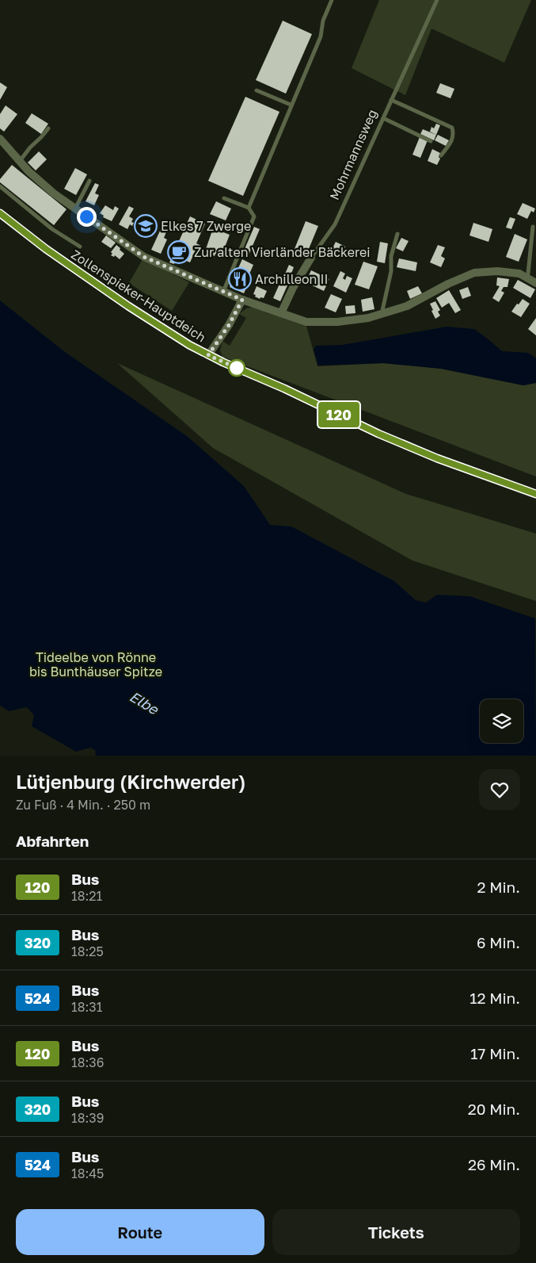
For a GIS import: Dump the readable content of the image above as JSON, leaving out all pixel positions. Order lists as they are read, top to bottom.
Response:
{
  "streets": {
    "street": ["Mohrmannsweg", "Zollenspieker-Hauptdeich"]
  },
  "water": ["Elbe"],
  "parks": ["Tideelbe von Rönne bis Bunthäuser Spitze"],
  "places": {
    "school or university": ["Elkes 7 Zwerge"],
    "cafe": ["Zur alten Vierländer Bäckerei"],
    "restaurant": ["Archilleon II"]
  },
  "lines": ["bus line 120"],
  "page": {
    "on_map": "120",
    "heading": [
      ["Lütjenburg (Kirchwerder)", "Zu Fuß · 4 Min. · 250 m"],
      "Abfahrten"
    ],
    "list": [
      {
        "mark": "120",
        "name": "Bus",
        "note": "18:21",
        "value": "2 Min."
      },
      {
        "mark": "320",
        "name": "Bus",
        "note": "18:25",
        "value": "6 Min."
      },
      {
        "mark": "524",
        "name": "Bus",
        "note": "18:31",
        "value": "12 Min."
      },
      {
        "mark": "120",
        "name": "Bus",
        "note": "18:36",
        "value": "17 Min."
      },
      {
        "mark": "320",
        "name": "Bus",
        "note": "18:39",
        "value": "20 Min."
      },
      {
        "mark": "524",
        "name": "Bus",
        "note": "18:45",
        "value": "26 Min."
      }
    ],
    "buttons": ["Route", "Tickets"]
  }
}
